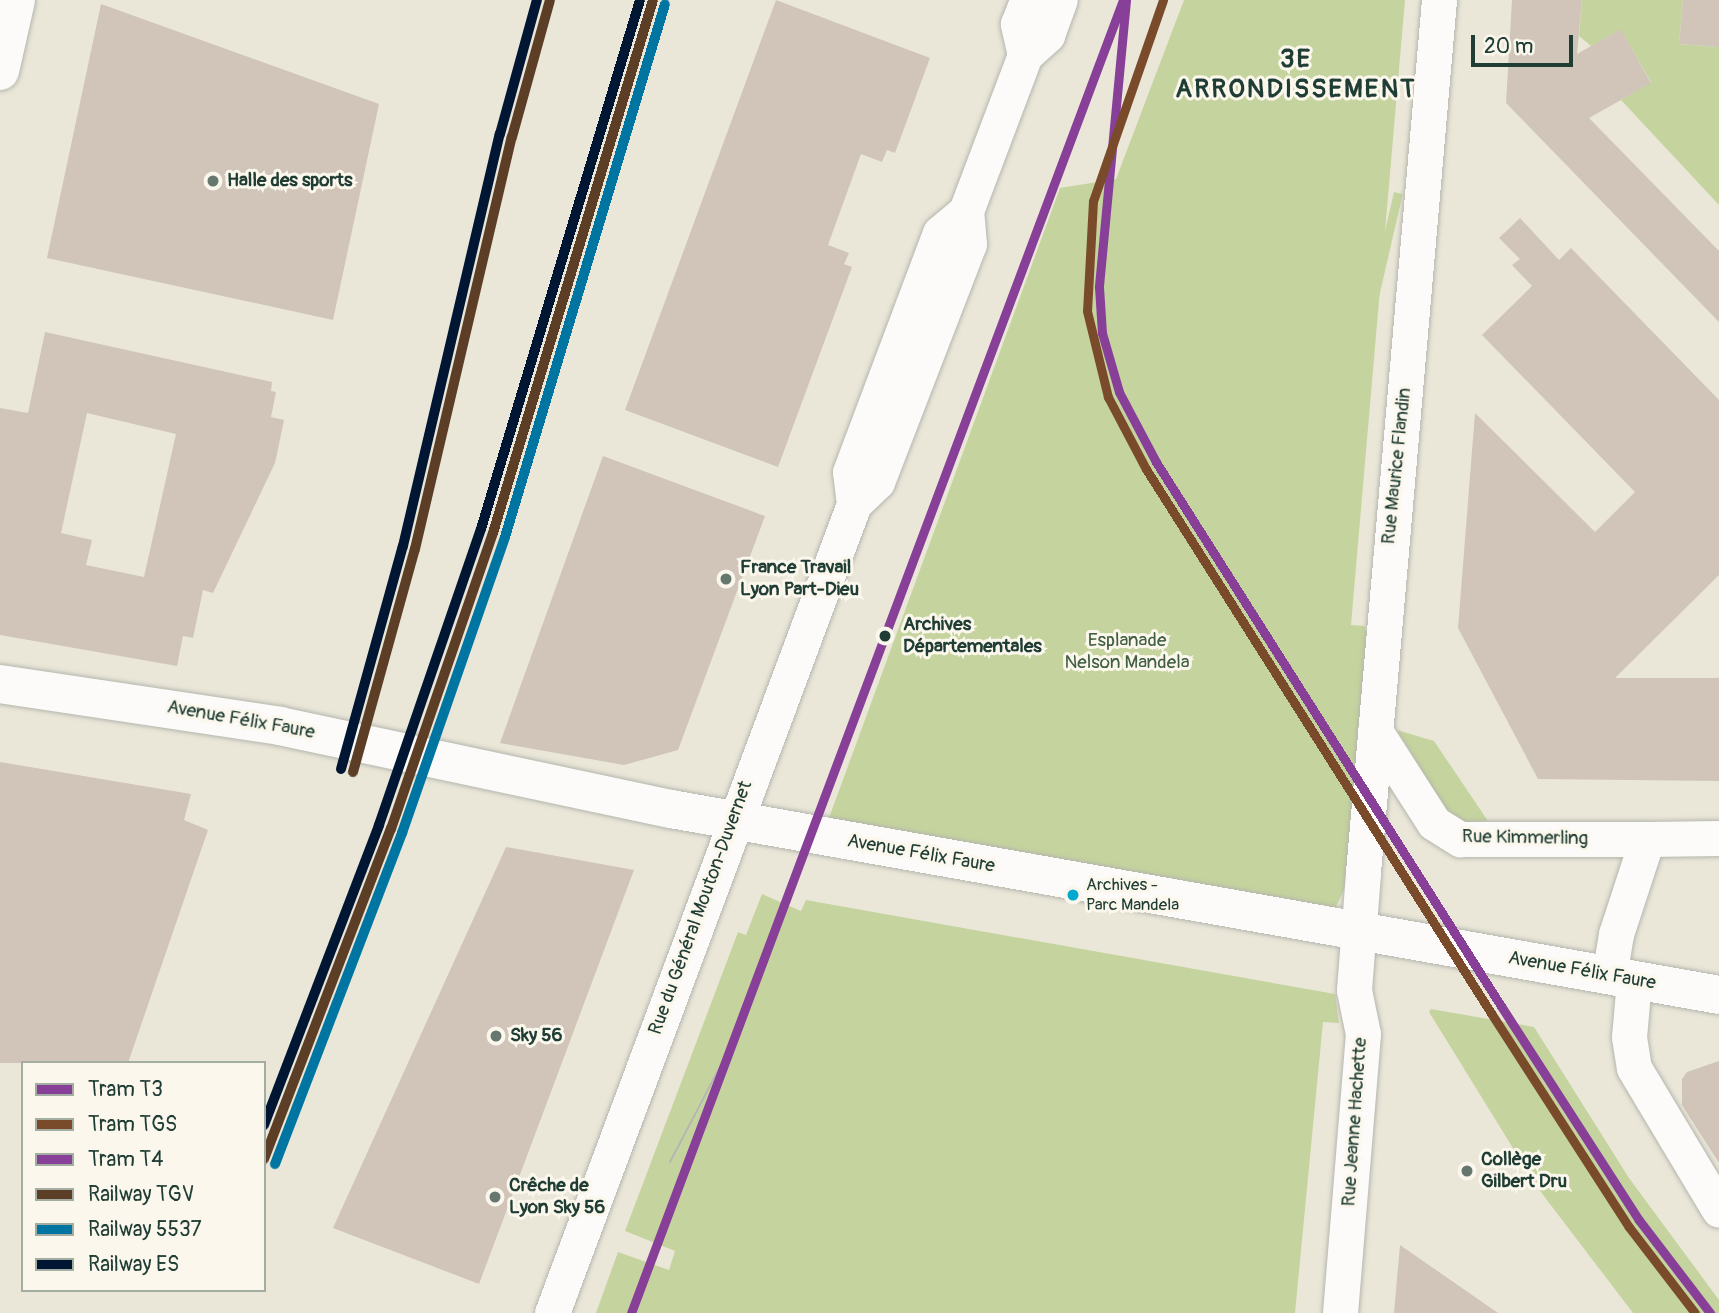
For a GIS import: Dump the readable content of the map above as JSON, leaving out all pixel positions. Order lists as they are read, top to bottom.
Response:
{
  "streets": {
    "main road": ["Avenue Félix Faure"],
    "street": [
      "Rue Maurice Flandin",
      "Rue Kimmerling",
      "Rue du Général Mouton-Duvernet",
      "Rue Jeanne Hachette"
    ]
  },
  "crossings": [
    ["Rue Maurice Flandin", "Avenue Félix Faure"],
    ["Rue Maurice Flandin", "Rue Kimmerling"],
    ["Rue Maurice Flandin", "Rue Jeanne Hachette"],
    ["Avenue Félix Faure", "Rue du Général Mouton-Duvernet"],
    ["Avenue Félix Faure", "Rue Jeanne Hachette"]
  ],
  "districts": ["3E ARRONDISSEMENT"],
  "parks": ["Esplanade Nelson Mandela"],
  "places": [
    "Halle des sports",
    "France Travail Lyon Part-Dieu",
    "Archives Départementales",
    "Archives - Parc Mandela",
    "Sky 56",
    "Collège Gilbert Dru",
    "Crêche de Lyon Sky 56"
  ],
  "lines": [
    "tram line T3",
    "tram line TGS",
    "tram line T4",
    "rail line TGV",
    "rail line ES",
    "rail line 5537"
  ],
  "legend": [
    "Tram T3",
    "Tram TGS",
    "Tram T4",
    "Railway TGV",
    "Railway 5537",
    "Railway ES"
  ],
  "scale_bar": "20 m"
}
